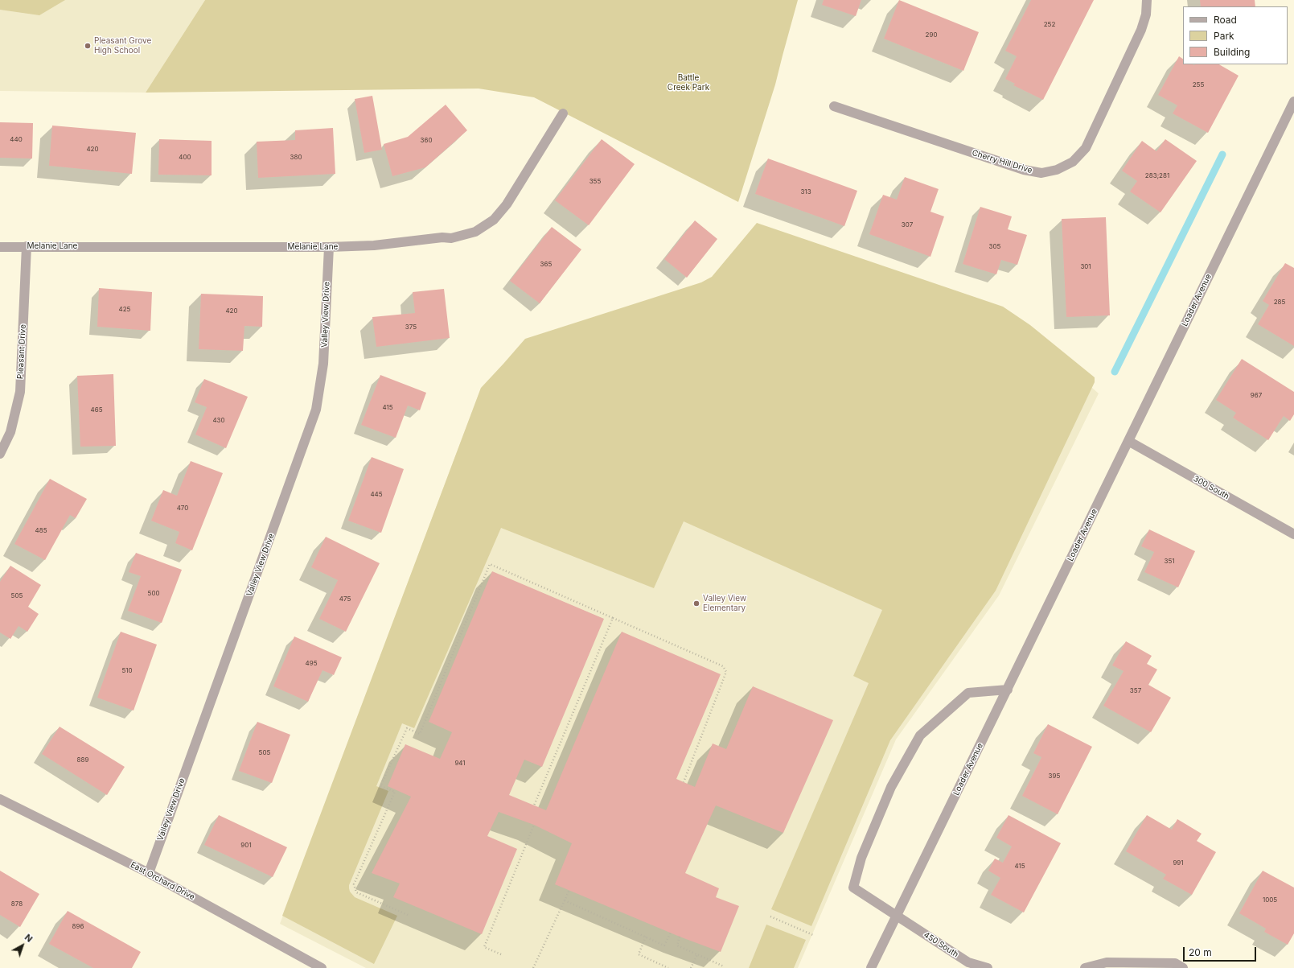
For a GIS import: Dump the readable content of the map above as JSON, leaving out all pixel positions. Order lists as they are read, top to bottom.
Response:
{
  "streets": {
    "street": [
      "Cherry Hill Drive",
      "Melanie Lane",
      "Loader Avenue",
      "Valley View Drive",
      "Pleasant Drive",
      "300 South",
      "East Orchard Drive",
      "450 South"
    ]
  },
  "crossings": [
    ["Melanie Lane", "Valley View Drive"],
    ["Melanie Lane", "Pleasant Drive"],
    ["Loader Avenue", "300 South"],
    ["Loader Avenue", "450 South"],
    ["Valley View Drive", "East Orchard Drive"]
  ],
  "parks": ["Battle Creek Park"],
  "places": ["Pleasant Grove High School", "Valley View Elementary"],
  "house_numbers": [
    "252",
    "290",
    "255",
    "440",
    "360",
    "420",
    "400",
    "380",
    "283;281",
    "355",
    "313",
    "307",
    "305",
    "365",
    "301",
    "285",
    "425",
    "420",
    "375",
    "967",
    "415",
    "465",
    "430",
    "445",
    "470",
    "485",
    "351",
    "500",
    "505",
    "475",
    "495",
    "510",
    "357",
    "505",
    "889",
    "941",
    "395",
    "901",
    "991",
    "415",
    "1005",
    "878",
    "896"
  ],
  "legend": ["Road", "Park", "Building"],
  "scale_bar": "20 m",
  "north": "top right"
}
